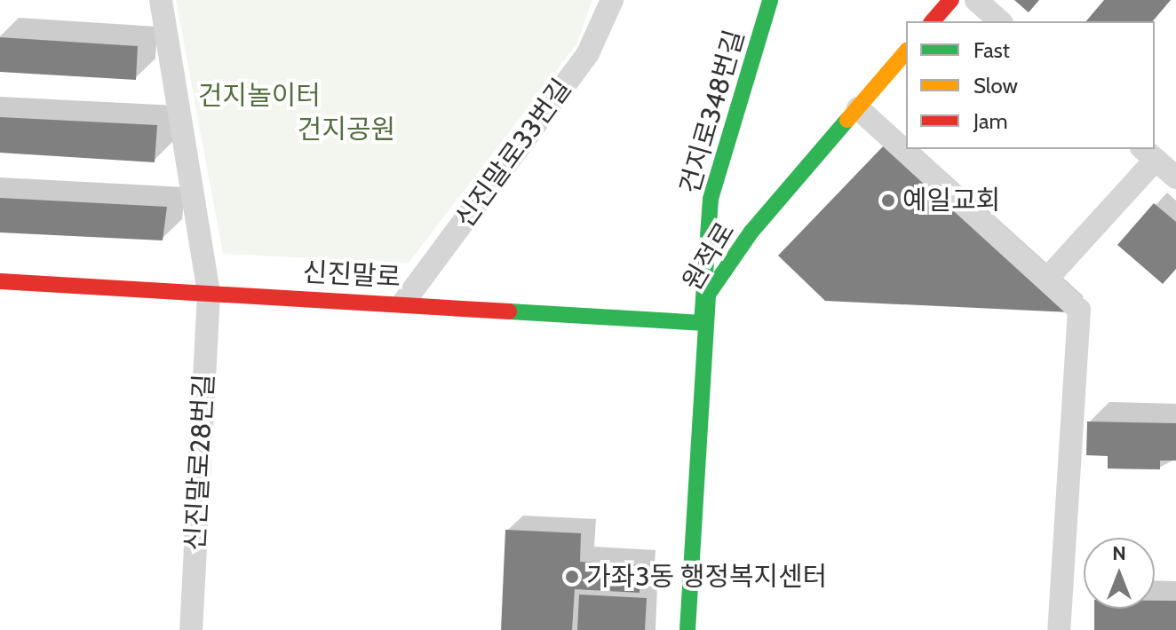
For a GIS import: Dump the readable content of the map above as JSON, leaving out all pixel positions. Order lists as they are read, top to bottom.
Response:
{
  "streets": {
    "street": [
      "건지로348번길",
      "신진말로33번길",
      "원적로",
      "신진말로",
      "신진말로28번길"
    ]
  },
  "crossings": [
    ["건지로348번길", "원적로"],
    ["건지로348번길", "신진말로"],
    ["신진말로33번길", "신진말로"],
    ["원적로", "신진말로"],
    ["신진말로", "신진말로28번길"]
  ],
  "parks": ["건지놀이터", "건지공원"],
  "places": ["예일교회", "가좌3동 행정복지센터"],
  "legend": ["Fast", "Slow", "Jam"],
  "north": "top"
}
